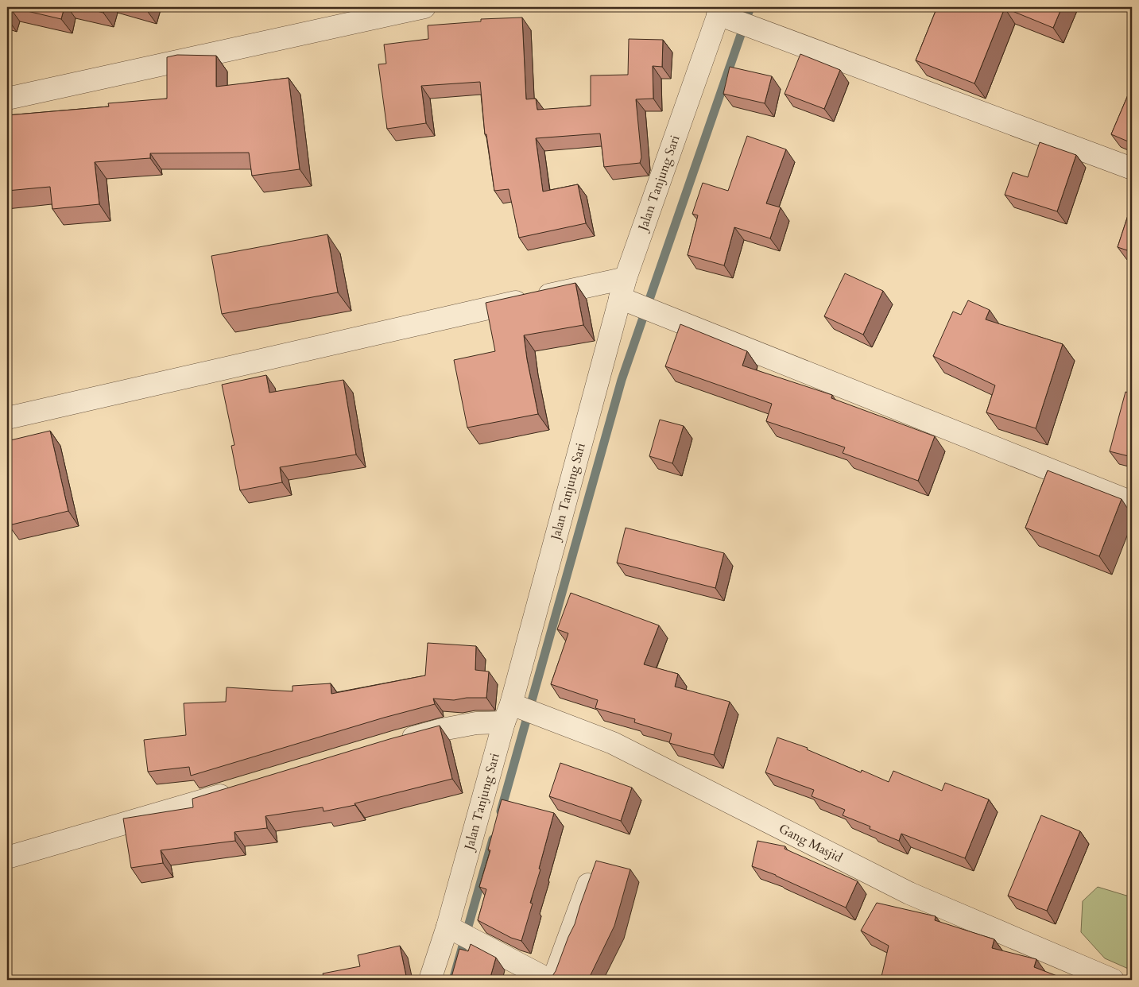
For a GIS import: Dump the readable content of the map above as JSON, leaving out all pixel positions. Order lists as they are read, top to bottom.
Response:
{
  "streets": {
    "street": ["Jalan Tanjung Sari", "Gang Masjid"]
  },
  "crossings": [
    ["Jalan Tanjung Sari", "Gang Masjid"]
  ]
}
